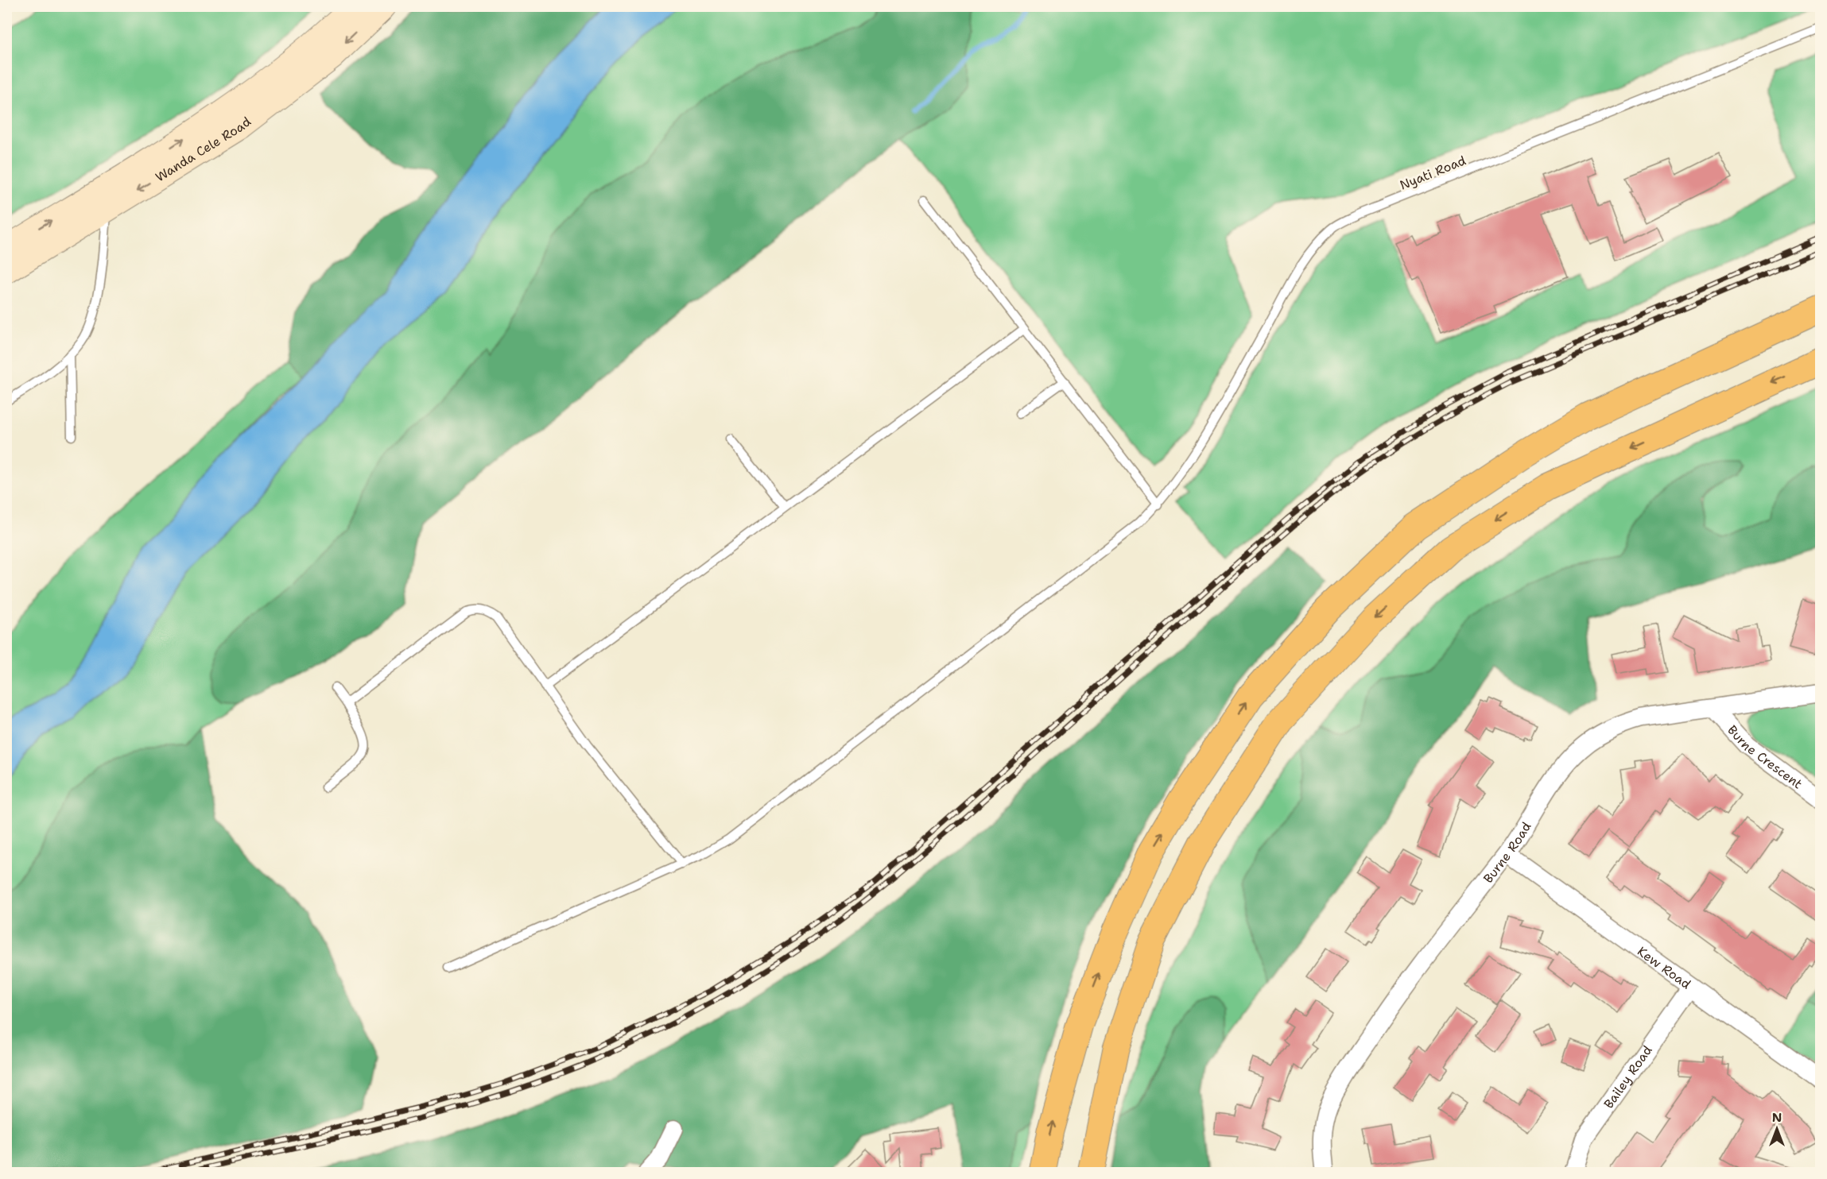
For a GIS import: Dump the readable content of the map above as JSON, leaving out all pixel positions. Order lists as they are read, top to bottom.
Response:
{
  "streets": {
    "street": [
      "Wanda Cele Road",
      "Burne Crescent",
      "Burne Road",
      "Kew Road",
      "Bailey Road"
    ],
    "lane": ["Nyati Road"]
  },
  "crossings": [
    ["Burne Crescent", "Burne Road"],
    ["Burne Road", "Kew Road"],
    ["Kew Road", "Bailey Road"]
  ],
  "north": "top"
}
